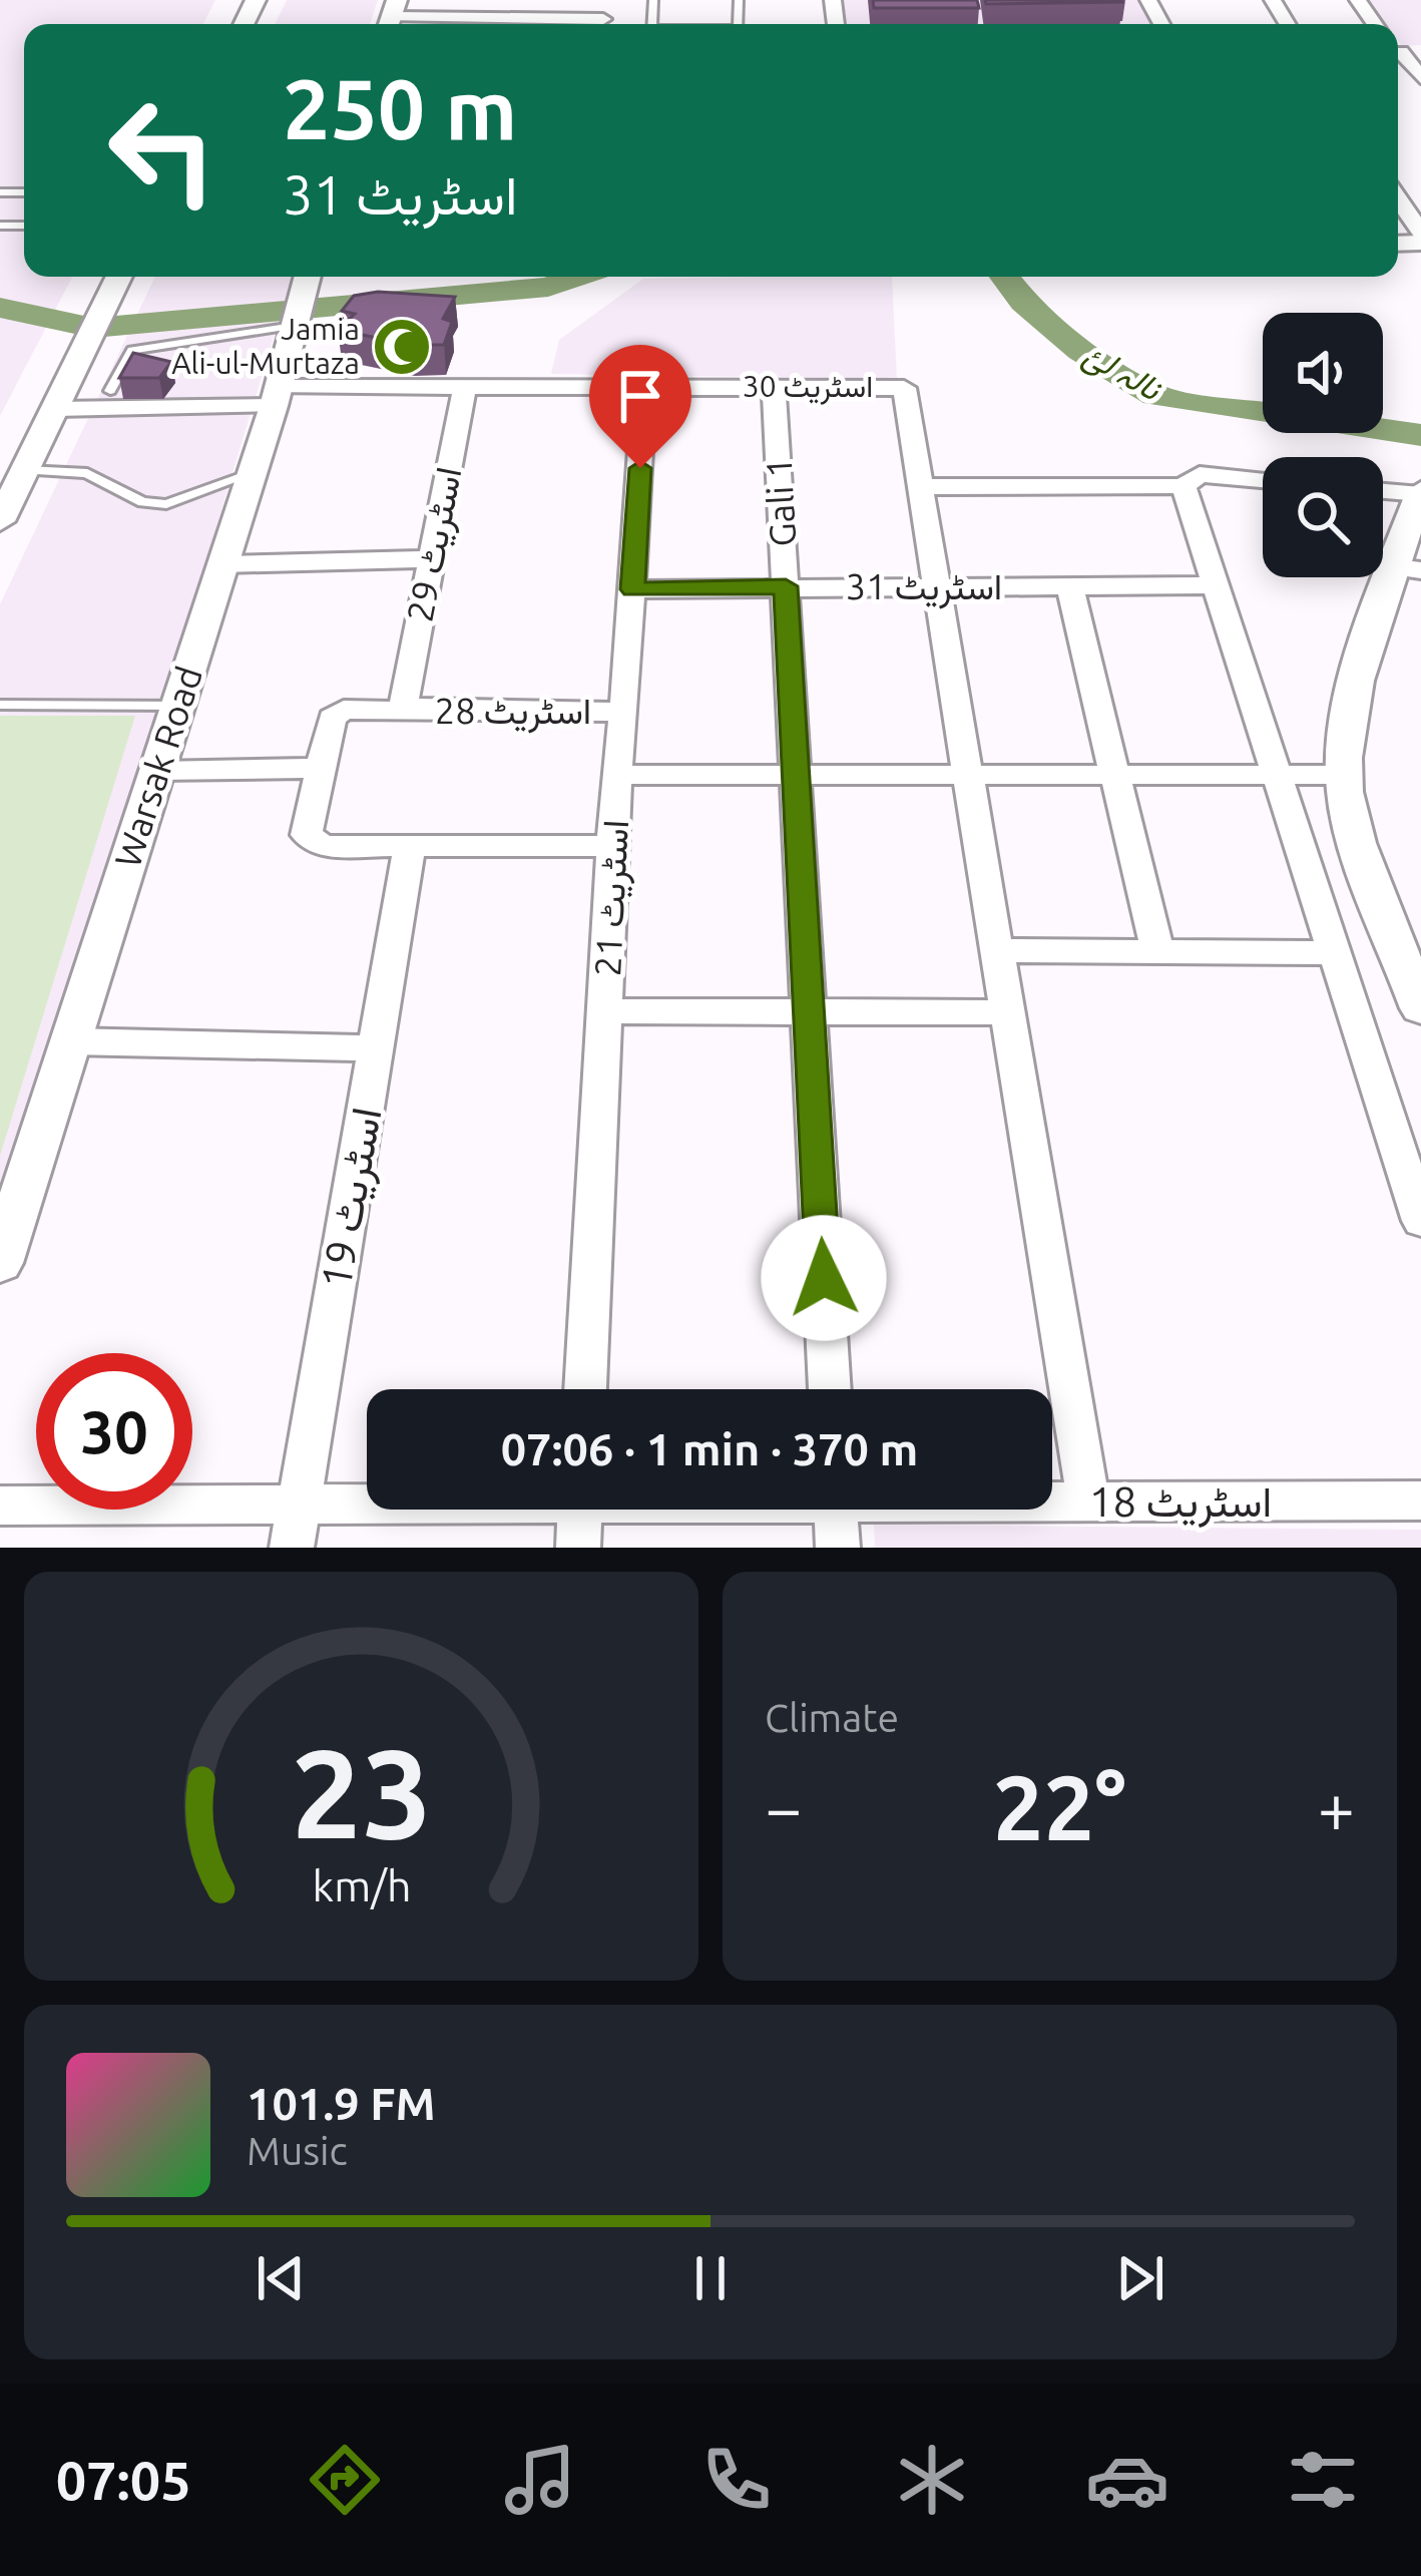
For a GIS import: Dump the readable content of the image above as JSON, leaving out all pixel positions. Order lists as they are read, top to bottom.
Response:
{
  "streets": {
    "street": [
      "اسٹریٹ 30",
      "Gali 1",
      "اسٹریٹ 29",
      "اسٹریٹ 31",
      "اسٹریٹ 28",
      "Warsak Road",
      "اسٹریٹ 21",
      "اسٹریٹ 19",
      "اسٹریٹ 18"
    ]
  },
  "crossings": [
    ["اسٹریٹ 30", "Gali 1"],
    ["اسٹریٹ 30", "اسٹریٹ 29"],
    ["اسٹریٹ 30", "Warsak Road"],
    ["اسٹریٹ 30", "اسٹریٹ 21"],
    ["Gali 1", "اسٹریٹ 31"],
    ["اسٹریٹ 29", "اسٹریٹ 28"],
    ["اسٹریٹ 31", "اسٹریٹ 21"],
    ["اسٹریٹ 28", "اسٹریٹ 21"],
    ["اسٹریٹ 19", "اسٹریٹ 18"]
  ],
  "water": ["نالہ لئ"],
  "places": {
    "mosque": ["Jamia Ali-ul-Murtaza"]
  },
  "page": {
    "turn": ["250 m", "اسٹریٹ 31"],
    "limit": "30",
    "trip": "07:06 · 1 min · 370 m",
    "tile": "Climate",
    "heat": ["−", "22°", "+"],
    "song": ["101.9 FM", "Music"],
    "tabs": "07:05",
    "gauge": ["23", "km/h"]
  }
}
